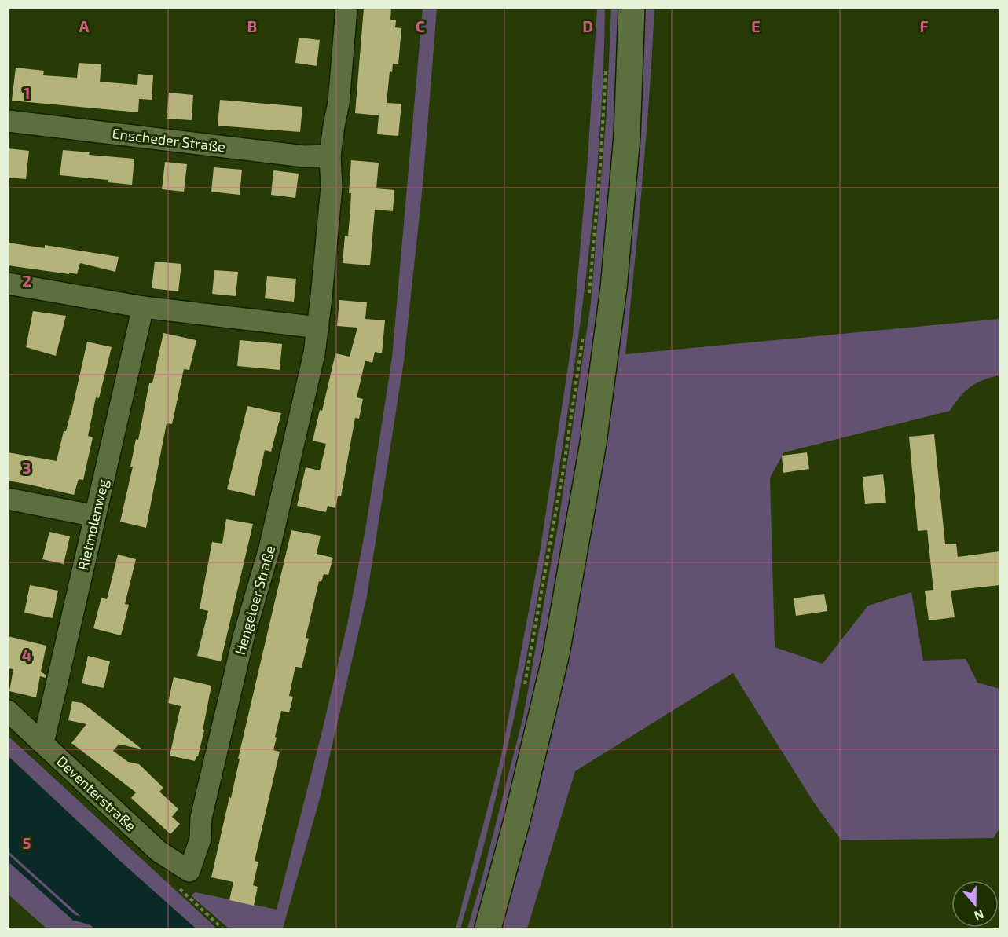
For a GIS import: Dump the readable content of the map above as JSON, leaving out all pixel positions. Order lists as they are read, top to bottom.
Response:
{
  "streets": {
    "street": [
      "Enscheder Straße",
      "Rietmolenweg",
      "Hengeloer Straße",
      "Deventerstraße"
    ]
  },
  "crossings": [
    ["Enscheder Straße", "Hengeloer Straße"],
    ["Rietmolenweg", "Deventerstraße"],
    ["Hengeloer Straße", "Deventerstraße"]
  ],
  "north": "bottom",
  "grid": {
    "columns": [
      "A",
      "B",
      "C",
      "D",
      "E",
      "F"
    ],
    "rows": [
      "1",
      "2",
      "3",
      "4",
      "5"
    ]
  }
}
